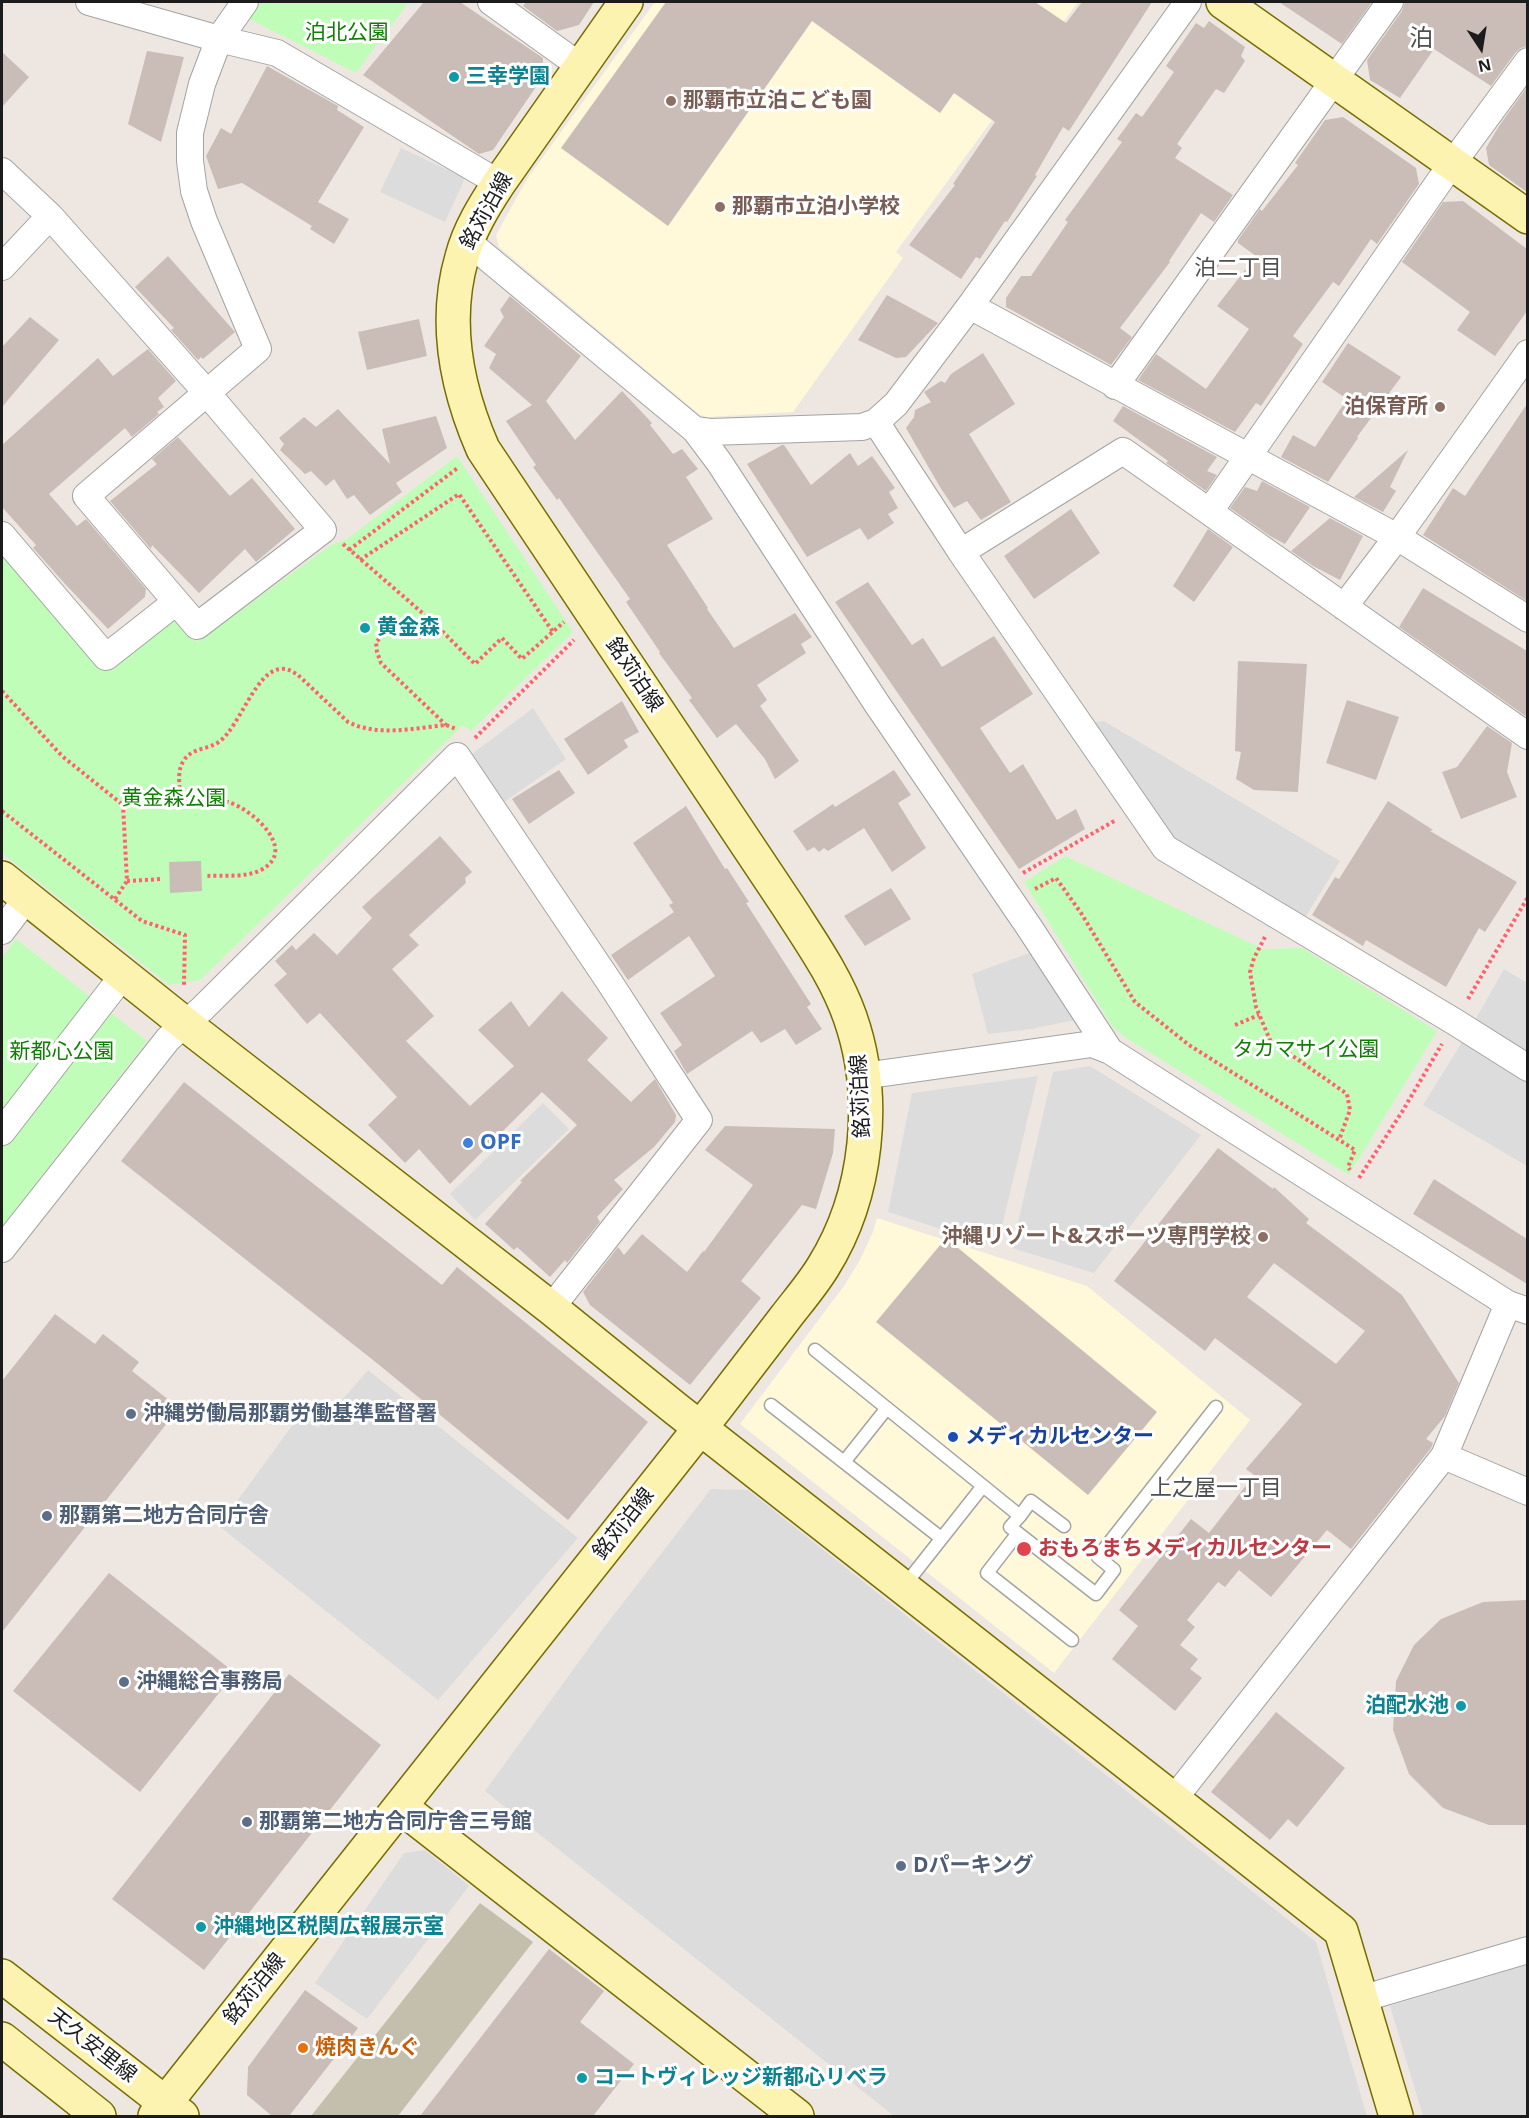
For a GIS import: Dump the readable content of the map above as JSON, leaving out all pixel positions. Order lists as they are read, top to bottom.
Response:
{
  "streets": {
    "street": ["銘苅泊線", "天久安里線"]
  },
  "crossings": [
    ["銘苅泊線", "天久安里線"]
  ],
  "districts": ["泊", "泊二丁目", "上之屋一丁目"],
  "parks": [
    "泊北公園",
    "黄金森公園",
    "タカマサイ公園",
    "新都心公園"
  ],
  "places": [
    "三幸学園",
    "那覇市立泊こども園",
    "那覇市立泊小学校",
    "泊保育所",
    "黄金森",
    "OPF",
    "沖縄リゾート&スポーツ専門学校",
    "沖縄労働局那覇労働基準監督署",
    "メディカルセンター",
    "那覇第二地方合同庁舎",
    "おもろまちメディカルセンター",
    "沖縄総合事務局",
    "泊配水池",
    "那覇第二地方合同庁舎三号館",
    "Dパーキング",
    "沖縄地区税関広報展示室",
    "焼肉きんぐ",
    "コートヴィレッジ新都心リベラ"
  ],
  "north": "bottom"
}
